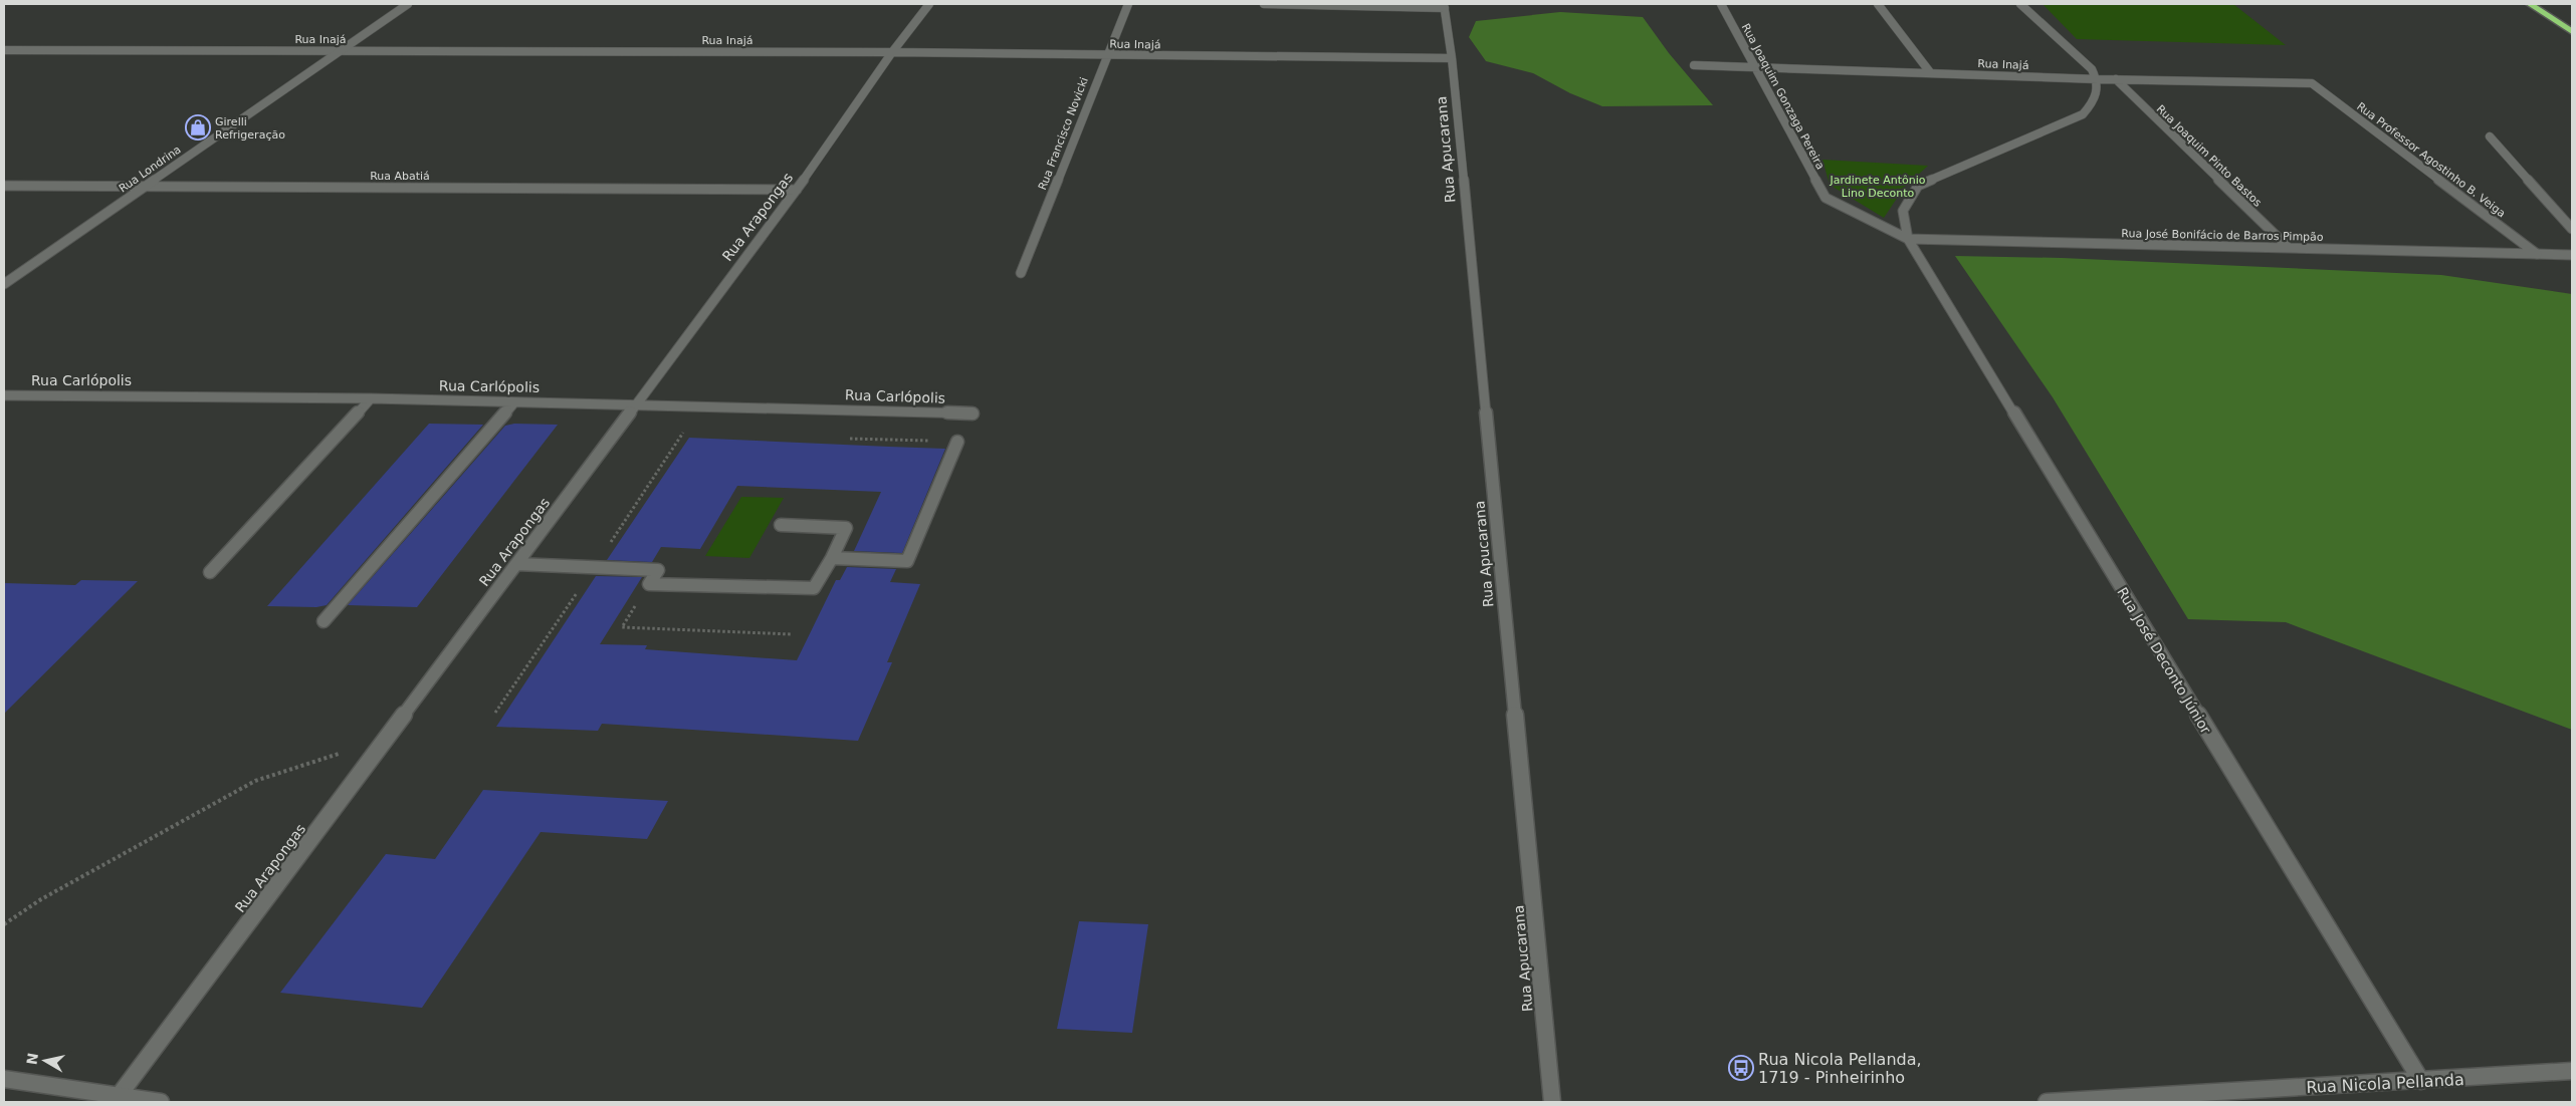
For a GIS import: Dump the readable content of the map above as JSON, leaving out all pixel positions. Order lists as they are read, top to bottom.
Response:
{
  "streets": {
    "street": [
      "Rua Inajá",
      "Rua Joaquim Gonzaga Pereira",
      "Rua Francisco Novicki",
      "Rua Apucarana",
      "Rua Joaquim Pinto Bastos",
      "Rua Professor Agostinho B. Veiga",
      "Rua Londrina",
      "Rua Abatiá",
      "Rua Arapongas",
      "Rua José Bonifácio de Barros Pimpão",
      "Rua Carlópolis",
      "Rua José Deconto Júnior",
      "Rua Nicola Pellanda"
    ]
  },
  "crossings": [
    ["Rua Inajá", "Rua Joaquim Gonzaga Pereira"],
    ["Rua Inajá", "Rua Francisco Novicki"],
    ["Rua Inajá", "Rua Apucarana"],
    ["Rua Inajá", "Rua Joaquim Pinto Bastos"],
    ["Rua Inajá", "Rua Professor Agostinho B. Veiga"],
    ["Rua Inajá", "Rua Londrina"],
    ["Rua Inajá", "Rua Arapongas"],
    ["Rua Joaquim Gonzaga Pereira", "Rua José Bonifácio de Barros Pimpão"],
    ["Rua Joaquim Gonzaga Pereira", "Rua José Deconto Júnior"],
    ["Rua Joaquim Pinto Bastos", "Rua José Bonifácio de Barros Pimpão"],
    ["Rua Professor Agostinho B. Veiga", "Rua José Bonifácio de Barros Pimpão"],
    ["Rua Londrina", "Rua Abatiá"],
    ["Rua Abatiá", "Rua Arapongas"],
    ["Rua Arapongas", "Rua Carlópolis"],
    ["Rua José Bonifácio de Barros Pimpão", "Rua José Deconto Júnior"],
    ["Rua José Deconto Júnior", "Rua Nicola Pellanda"]
  ],
  "parks": ["Jardinete Antônio Lino Deconto"],
  "places": {
    "shop": ["Girelli Refrigeração"],
    "bus stop": ["Rua Nicola Pellanda, 1719 - Pinheirinho"]
  },
  "north": "left"
}
